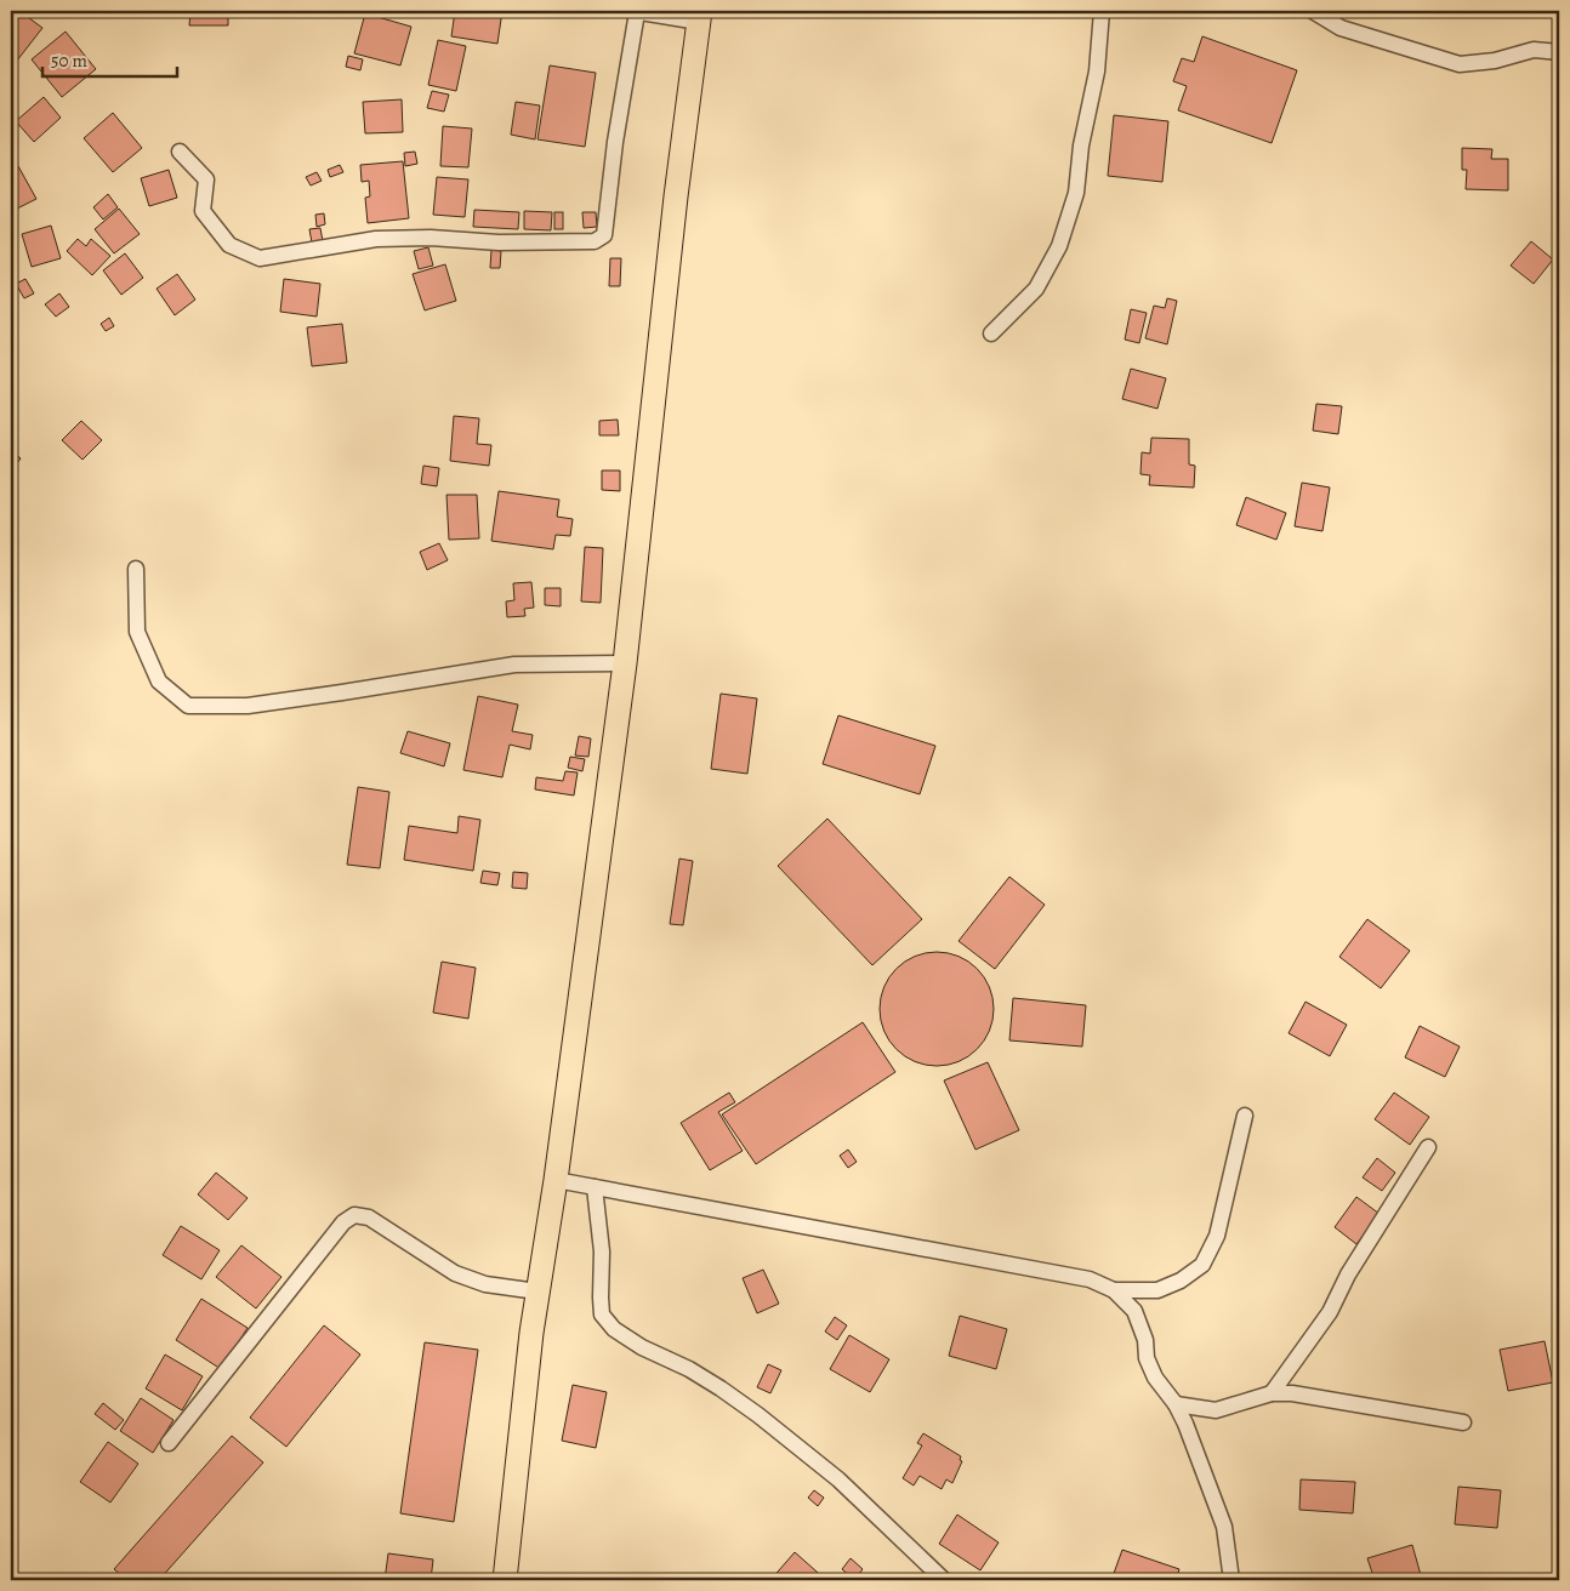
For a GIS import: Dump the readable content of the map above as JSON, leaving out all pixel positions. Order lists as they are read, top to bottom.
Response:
{
  "scale_bar": "50 m"
}
